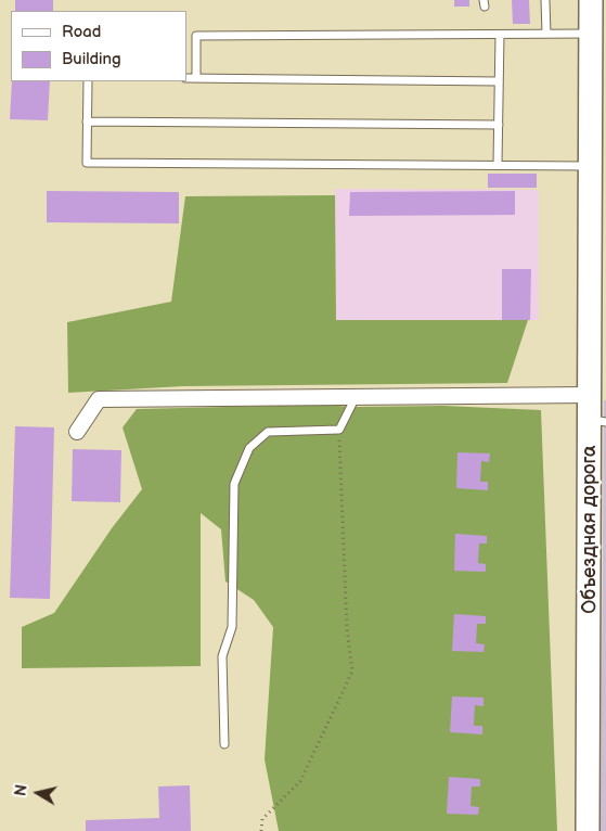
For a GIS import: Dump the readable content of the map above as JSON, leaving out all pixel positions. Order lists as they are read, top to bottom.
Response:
{
  "streets": {
    "main road": ["Объездная дорога"]
  },
  "legend": ["Road", "Building"],
  "north": "left"
}
